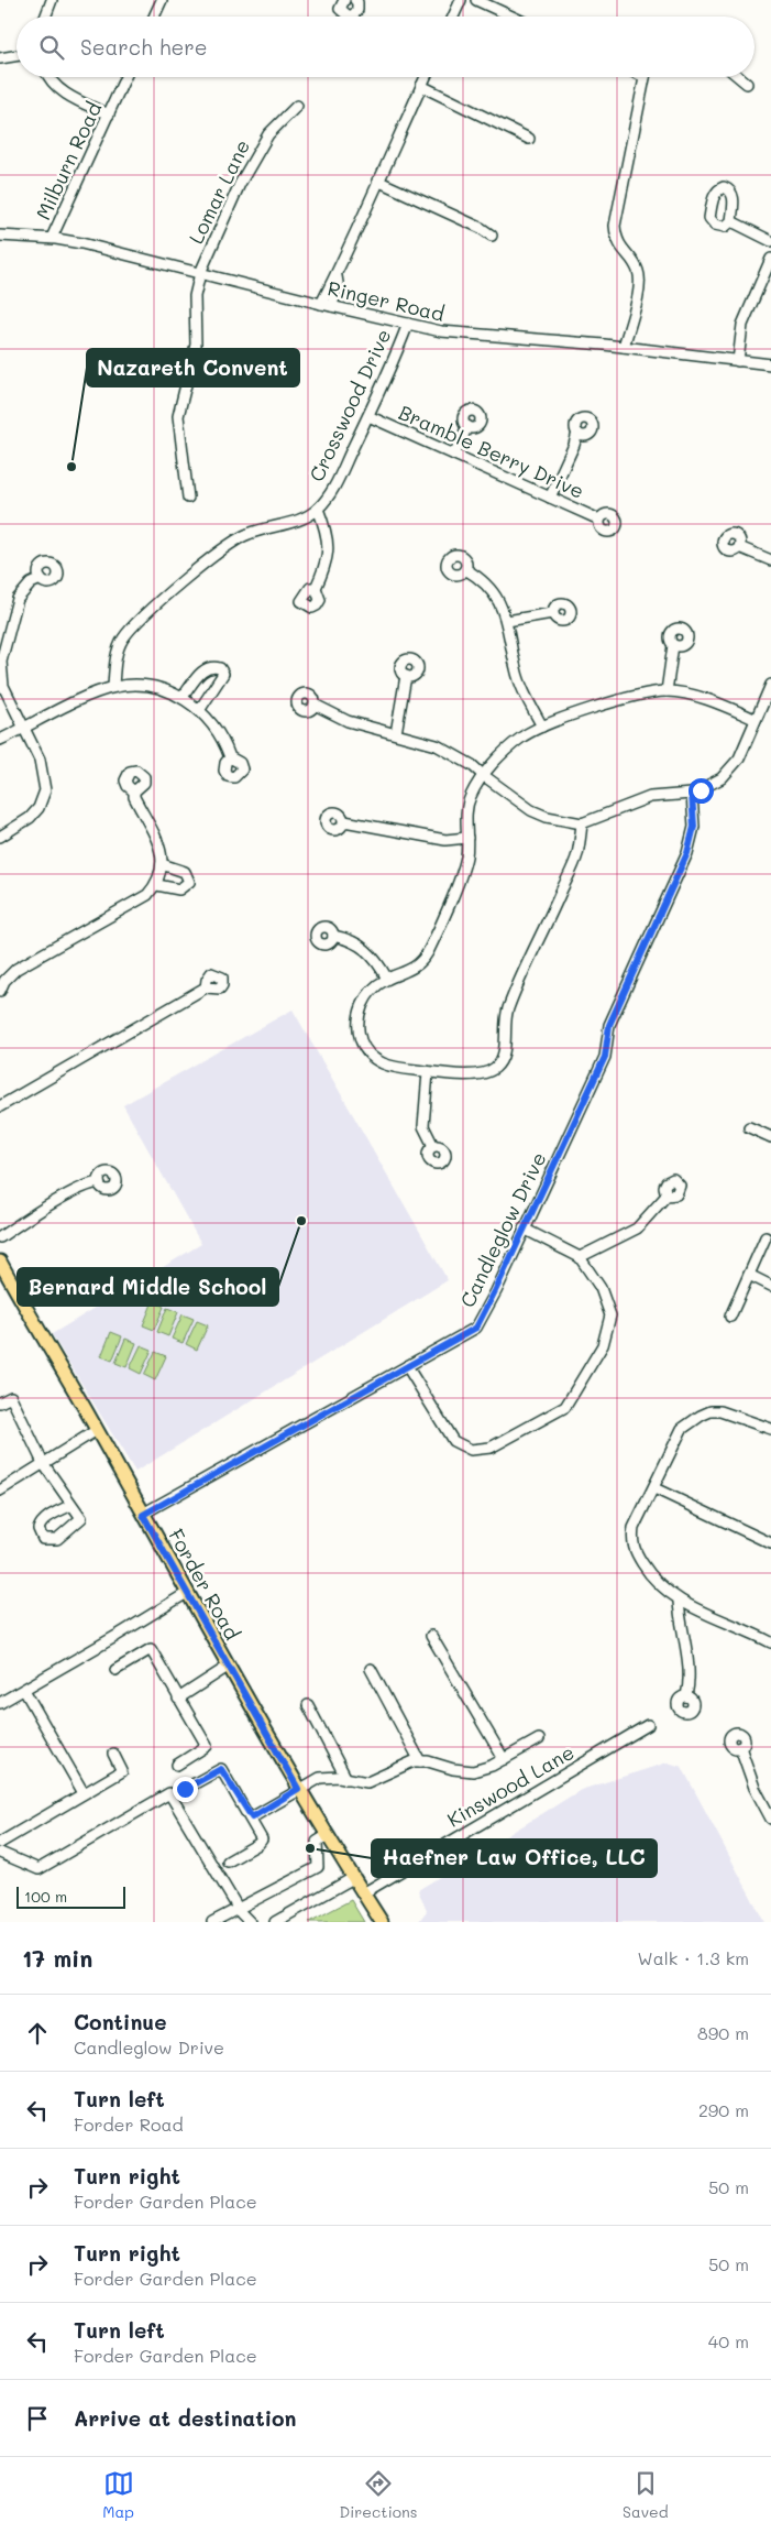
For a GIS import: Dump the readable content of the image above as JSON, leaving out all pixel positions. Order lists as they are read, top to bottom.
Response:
{
  "streets": {
    "main road": ["Forder Road"],
    "street": [
      "Milburn Road",
      "Lomar Lane",
      "Ringer Road",
      "Crosswood Drive",
      "Bramble Berry Drive",
      "Candleglow Drive",
      "Kinswood Lane"
    ]
  },
  "crossings": [
    ["Milburn Road", "Ringer Road"],
    ["Lomar Lane", "Ringer Road"],
    ["Ringer Road", "Crosswood Drive"],
    ["Crosswood Drive", "Bramble Berry Drive"],
    ["Candleglow Drive", "Forder Road"],
    ["Forder Road", "Kinswood Lane"]
  ],
  "places": ["Nazareth Convent", "Bernard Middle School", "Haefner Law Office, LLC"],
  "scale_bar": "100 m",
  "page": {
    "search": "Search here",
    "scale": "100 m",
    "heading": ["17 min", "Walk · 1.3 km"],
    "list": [
      ["Continue", "Candleglow Drive", "890 m"],
      ["Turn left", "Forder Road", "290 m"],
      ["Turn right", "Forder Garden Place", "50 m"],
      ["Turn right", "Forder Garden Place", "50 m"],
      ["Turn left", "Forder Garden Place", "40 m"],
      "Arrive at destination"
    ],
    "nav": ["Map", "Directions", "Saved"]
  }
}
